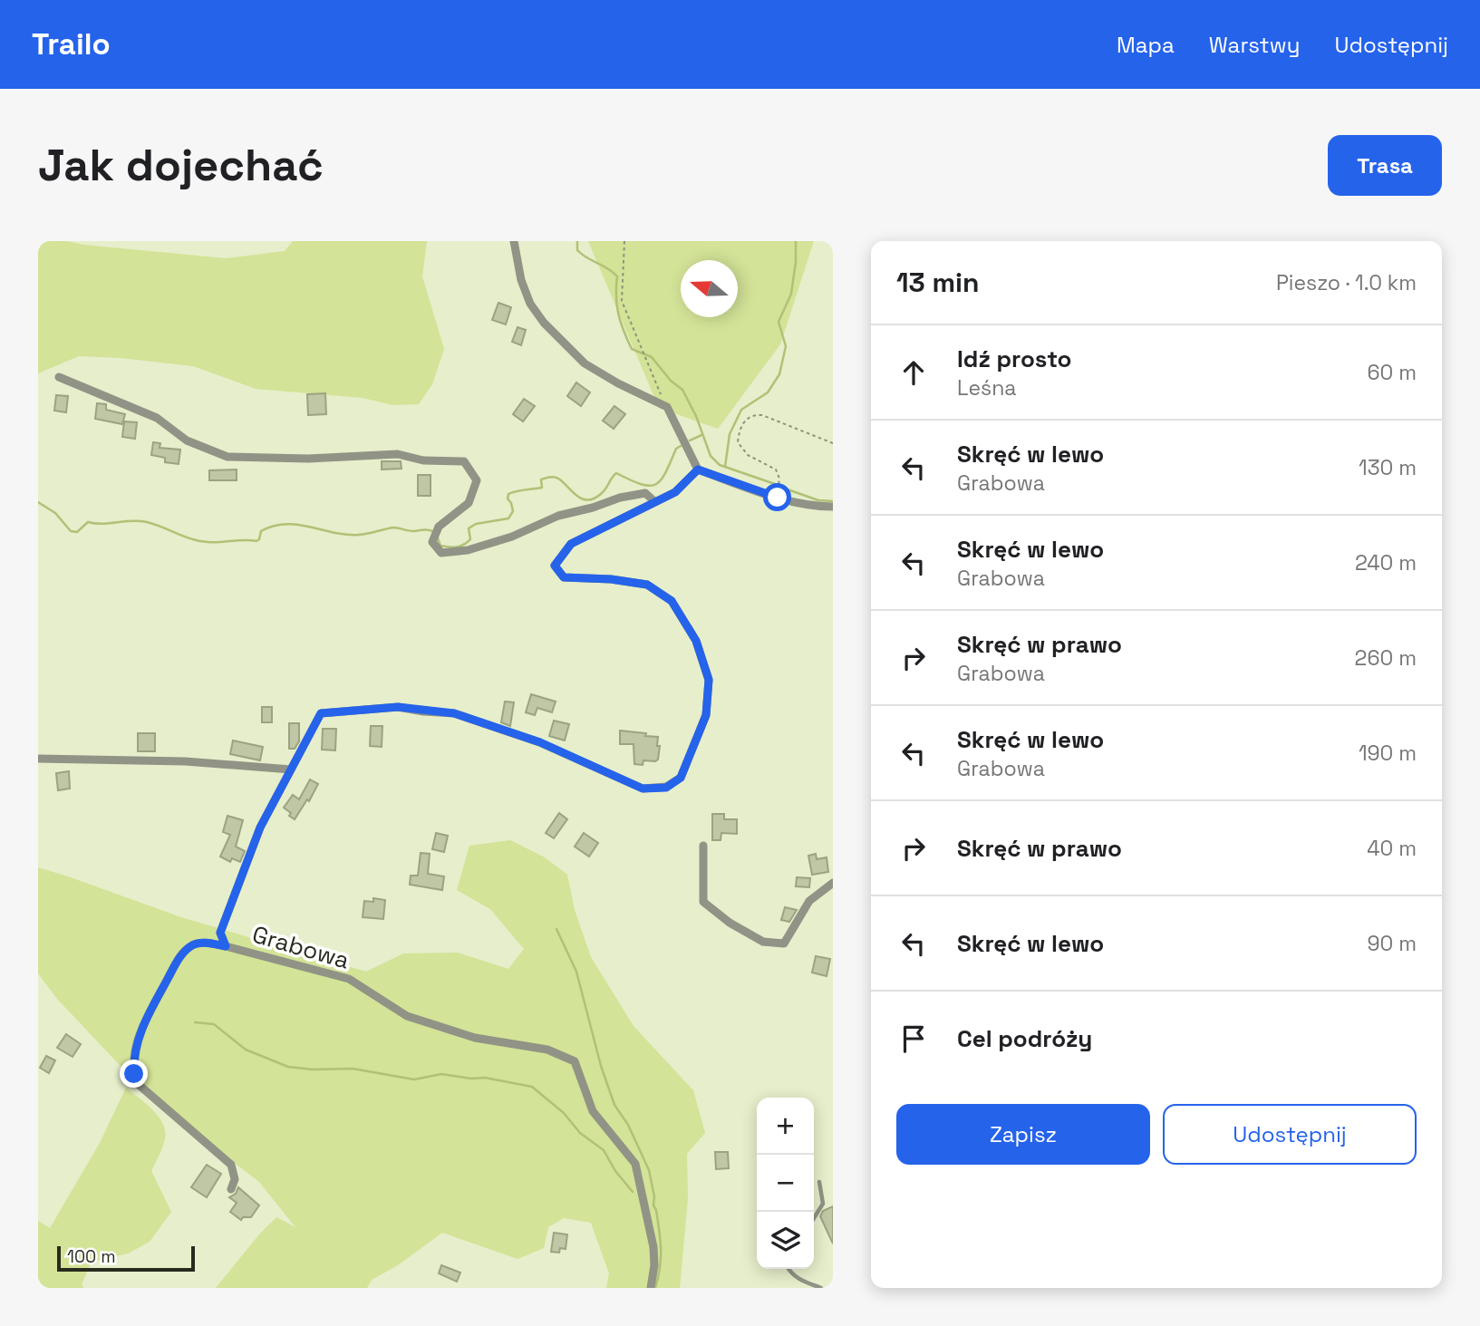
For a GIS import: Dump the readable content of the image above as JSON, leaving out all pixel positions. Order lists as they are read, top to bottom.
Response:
{
  "streets": {
    "street": ["Grabowa"]
  },
  "scale_bar": "100 m",
  "north": "left",
  "page": {
    "header": "Trailo",
    "nav": ["Mapa", "Warstwy", "Udostępnij"],
    "buttons": [
      "Trasa",
      ["Zapisz", "Udostępnij"]
    ],
    "title": "Jak dojechać",
    "heading": ["13 min", "Pieszo · 1.0 km"],
    "list": [
      ["Idź prosto", "Leśna", "60 m"],
      ["Skręć w lewo", "Grabowa", "130 m"],
      ["Skręć w lewo", "Grabowa", "240 m"],
      ["Skręć w prawo", "Grabowa", "260 m"],
      ["Skręć w lewo", "Grabowa", "190 m"],
      ["Skręć w prawo", "40 m"],
      ["Skręć w lewo", "90 m"],
      "Cel podróży"
    ],
    "map_buttons": ["+", "−"],
    "scale": "100 m"
  }
}
